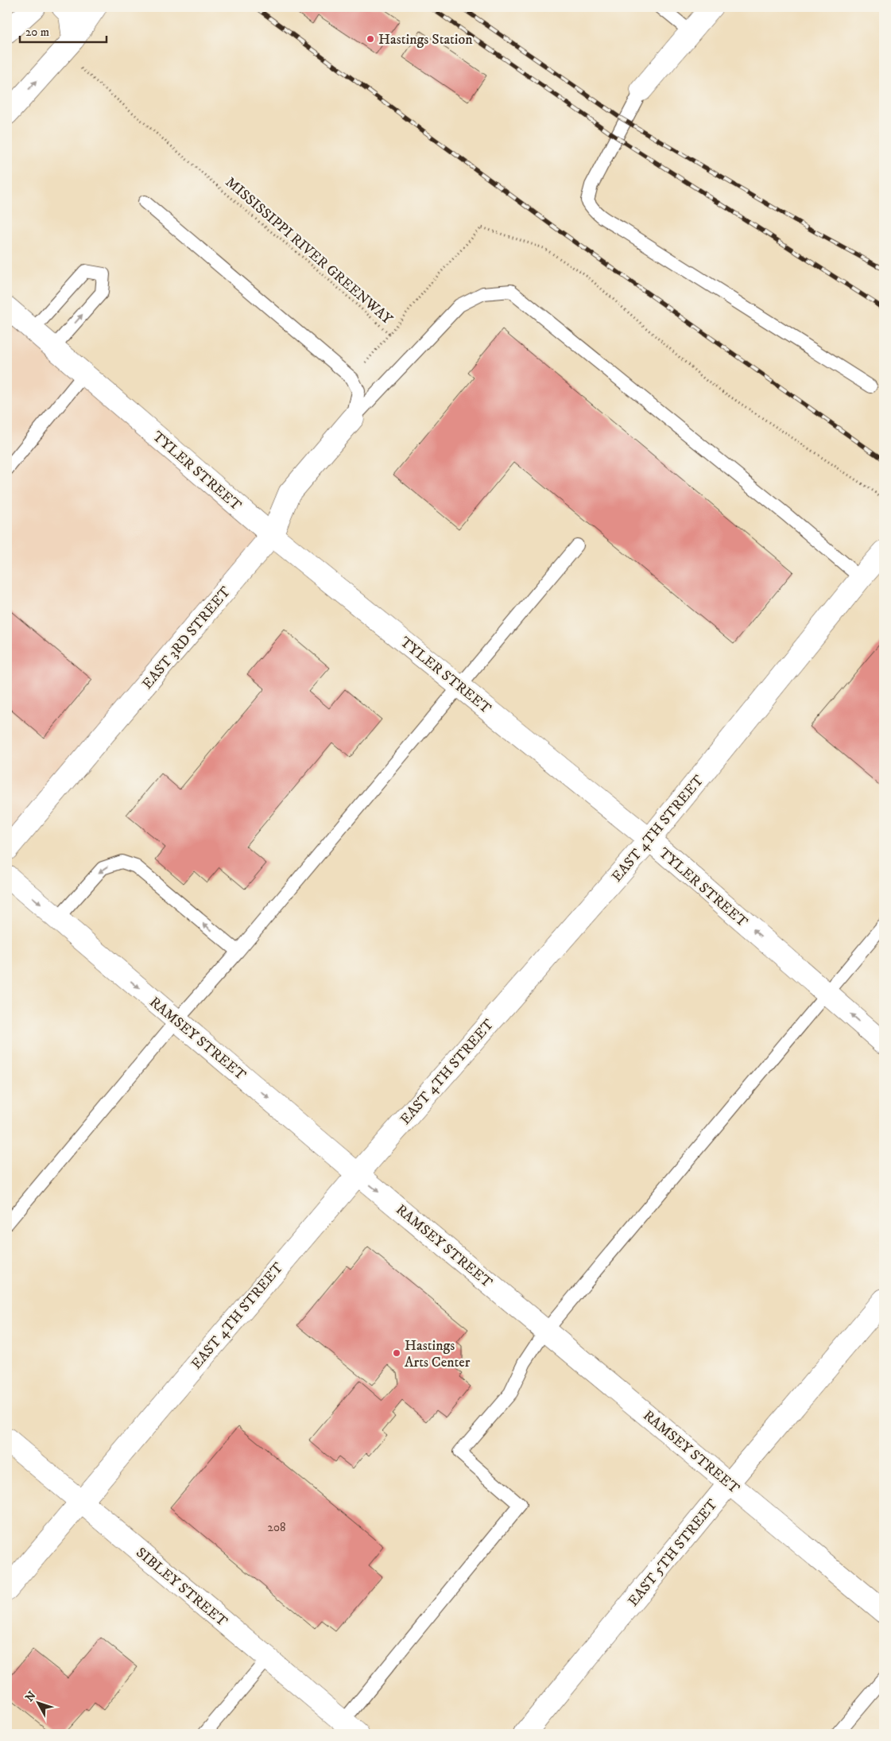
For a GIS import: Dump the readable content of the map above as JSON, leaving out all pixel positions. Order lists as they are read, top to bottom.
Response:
{
  "streets": {
    "street": [
      "TYLER STREET",
      "EAST 3RD STREET",
      "EAST 4TH STREET",
      "RAMSEY STREET",
      "EAST 5TH STREET",
      "SIBLEY STREET"
    ],
    "path": ["MISSISSIPPI RIVER GREENWAY"]
  },
  "crossings": [
    ["TYLER STREET", "EAST 3RD STREET"],
    ["TYLER STREET", "EAST 4TH STREET"],
    ["EAST 4TH STREET", "RAMSEY STREET"],
    ["EAST 4TH STREET", "SIBLEY STREET"],
    ["RAMSEY STREET", "EAST 5TH STREET"]
  ],
  "one_way": ["RAMSEY STREET"],
  "places": ["Hastings Station", "Hastings Arts Center"],
  "house_numbers": ["208"],
  "scale_bar": "20 m",
  "north": "top left"
}
